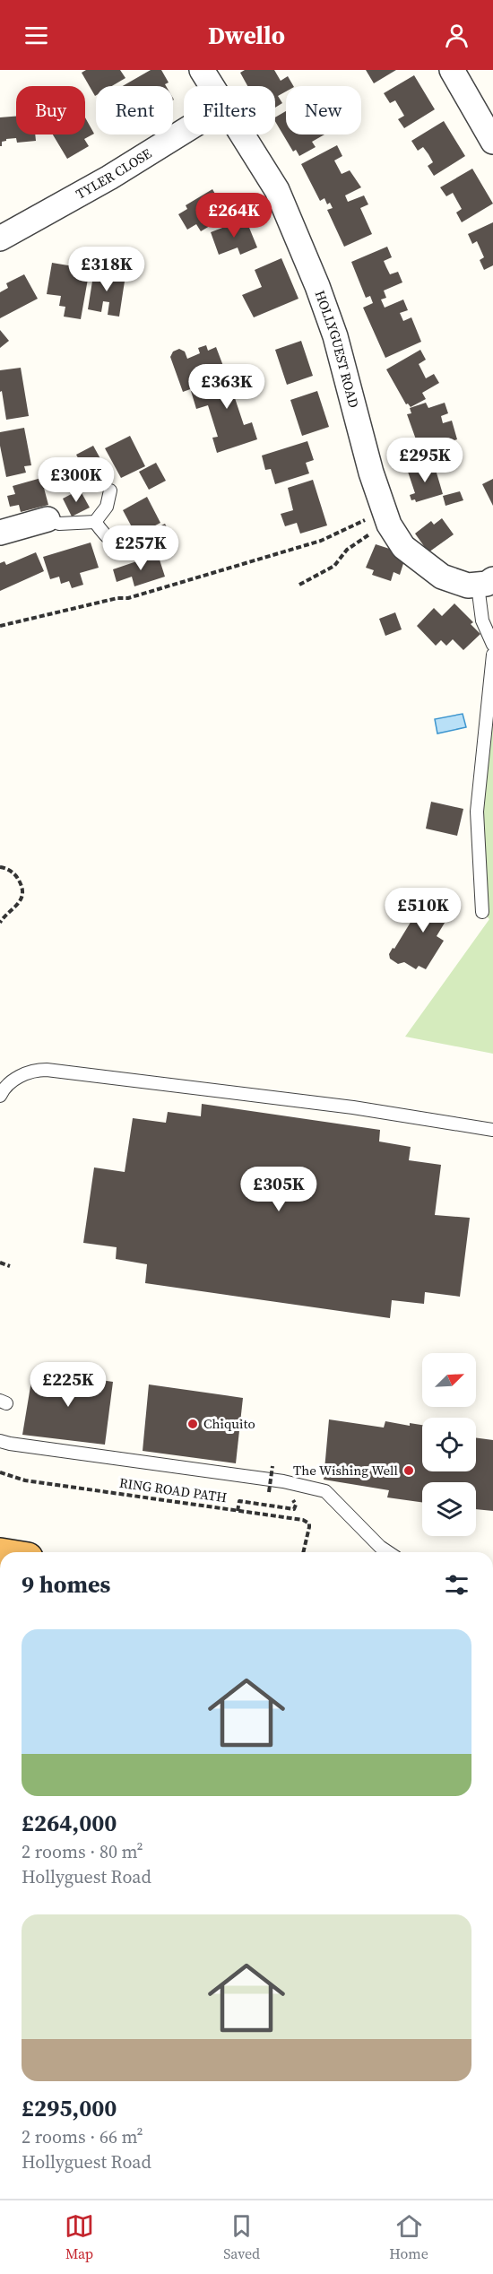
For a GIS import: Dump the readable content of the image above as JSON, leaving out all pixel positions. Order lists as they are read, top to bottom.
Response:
{
  "streets": {
    "street": ["TYLER CLOSE", "HOLLYGUEST ROAD"],
    "path": ["RING ROAD PATH"]
  },
  "places": ["Chiquito", "The Wishing Well"],
  "north": "top right",
  "page": {
    "header": "Dwello",
    "chip": [
      "Buy",
      "Rent",
      "Filters",
      "New"
    ],
    "price": [
      "£264K",
      "£318K",
      "£363K",
      "£295K",
      "£300K",
      "£257K",
      "£510K",
      "£305K",
      "£225K"
    ],
    "heading": "9 homes",
    "list": [
      {
        "name": "£264,000",
        "note": "2 rooms · 80 m² · Hollyguest Road"
      },
      {
        "name": "£295,000",
        "note": "2 rooms · 66 m² · Hollyguest Road"
      }
    ],
    "tabs": ["Map", "Saved", "Home"]
  }
}
